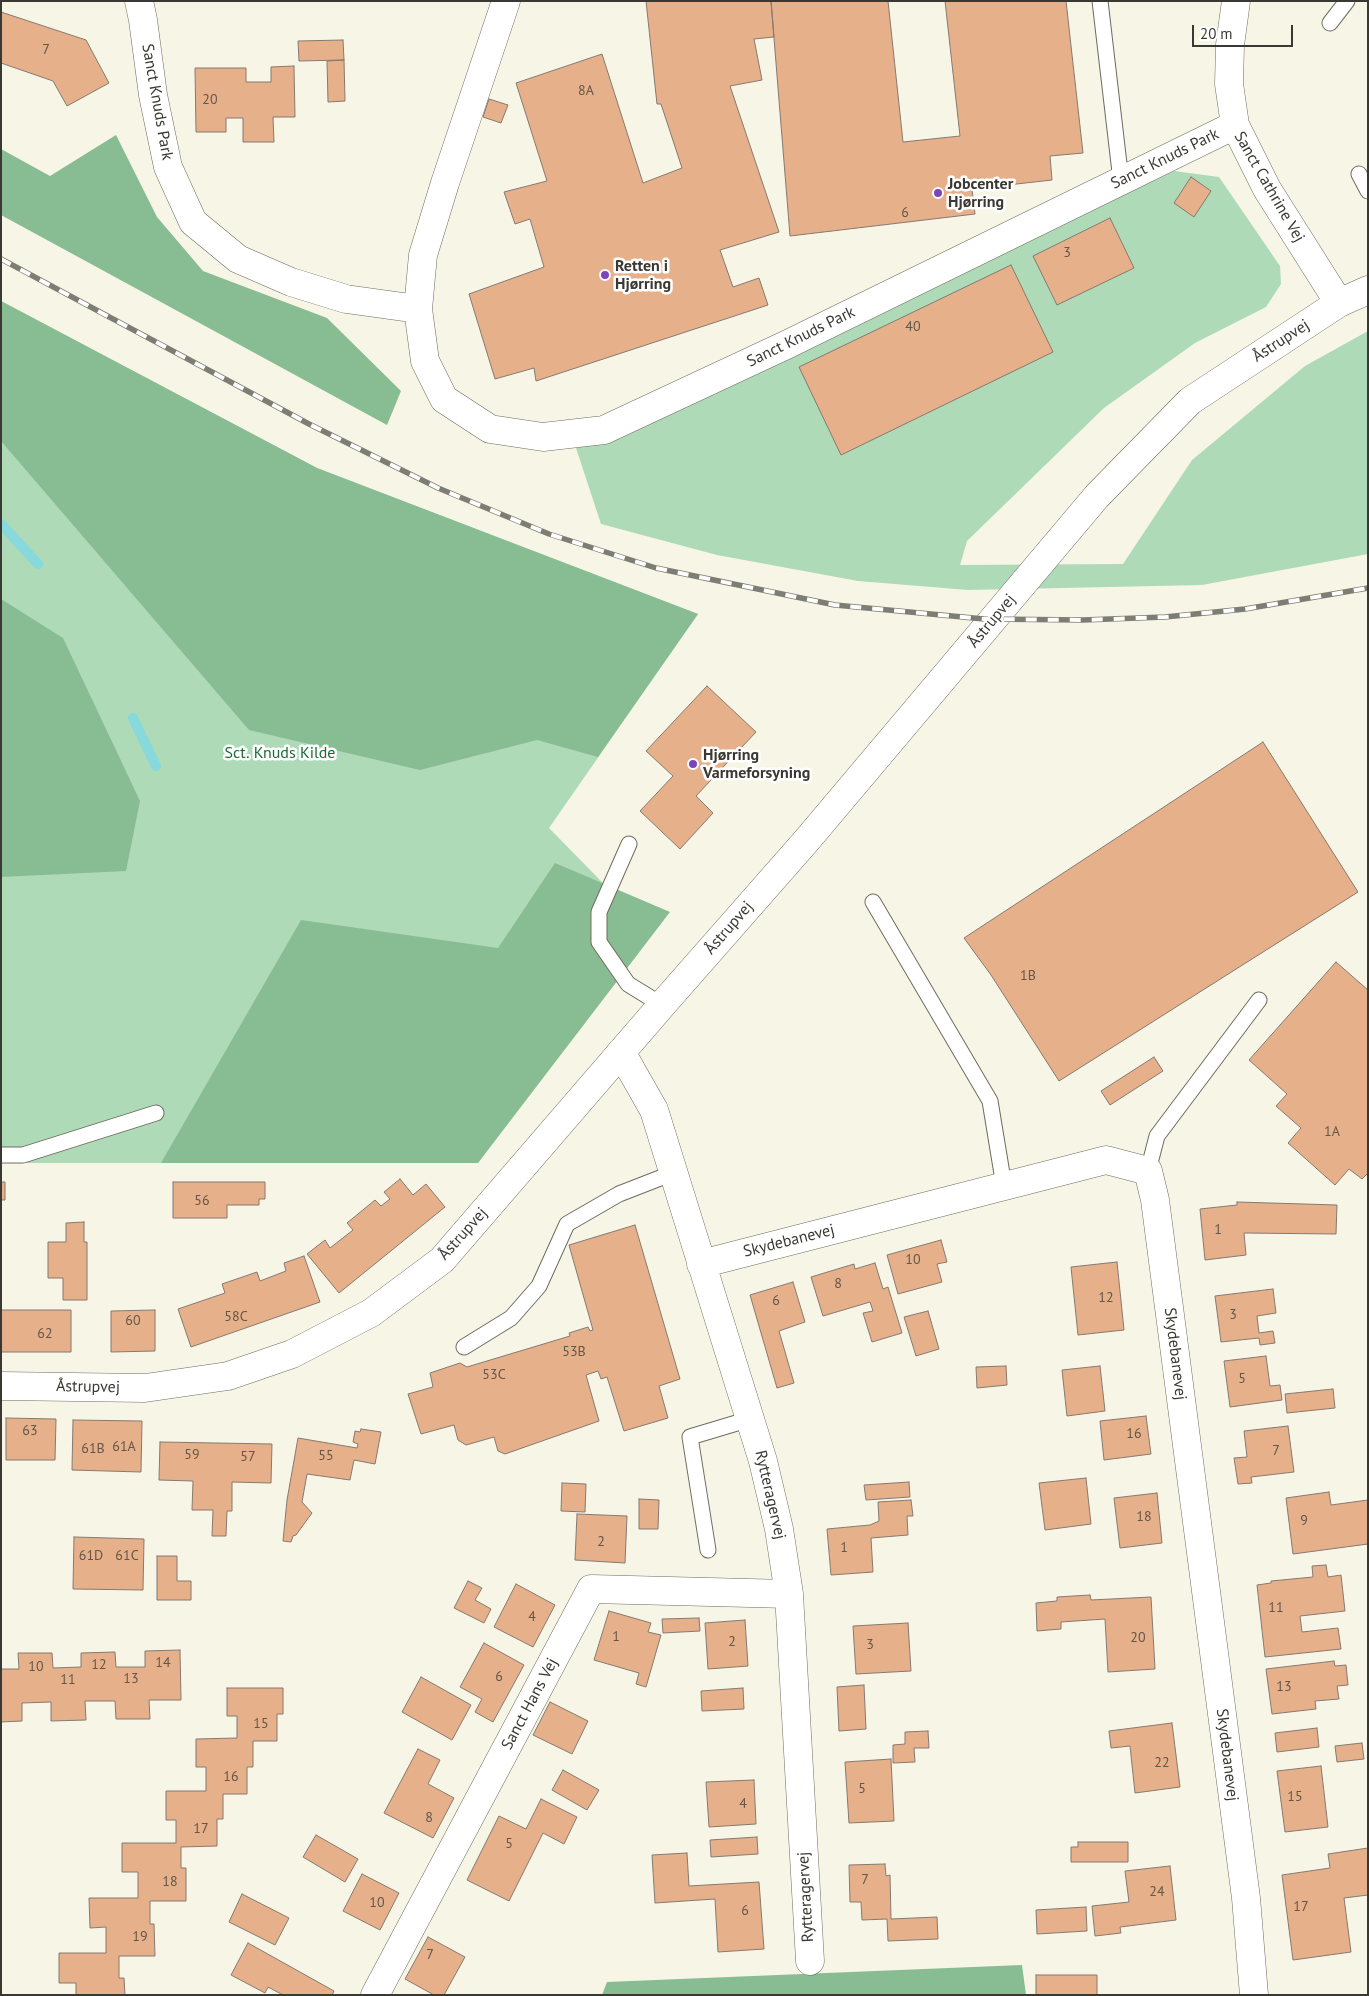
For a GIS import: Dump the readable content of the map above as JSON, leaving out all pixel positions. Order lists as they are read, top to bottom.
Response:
{
  "streets": {
    "street": [
      "Sanct Knuds Park",
      "Sanct Cathrine Vej",
      "Åstrupvej",
      "Skydebanevej",
      "Rytteragervej",
      "Sanct Hans Vej"
    ]
  },
  "crossings": [
    ["Sanct Knuds Park", "Sanct Cathrine Vej"],
    ["Sanct Cathrine Vej", "Åstrupvej"],
    ["Åstrupvej", "Rytteragervej"],
    ["Skydebanevej", "Rytteragervej"],
    ["Rytteragervej", "Sanct Hans Vej"]
  ],
  "parks": ["Sct. Knuds Kilde"],
  "places": ["Jobcenter Hjørring", "Retten i Hjørring", "Hjørring Varmeforsyning"],
  "house_numbers": [
    "7",
    "8A",
    "20",
    "6",
    "3",
    "40",
    "1B",
    "1A",
    "56",
    "1",
    "10",
    "8",
    "12",
    "6",
    "3",
    "58C",
    "60",
    "62",
    "53B",
    "53C",
    "5",
    "63",
    "16",
    "61A",
    "61B",
    "7",
    "59",
    "55",
    "57",
    "18",
    "9",
    "2",
    "1",
    "61D",
    "61C",
    "11",
    "4",
    "1",
    "20",
    "2",
    "3",
    "14",
    "12",
    "10",
    "6",
    "13",
    "11",
    "13",
    "15",
    "22",
    "16",
    "5",
    "15",
    "4",
    "8",
    "17",
    "5",
    "7",
    "18",
    "24",
    "10",
    "17",
    "6",
    "19",
    "7"
  ],
  "scale_bar": "20 m"
}
